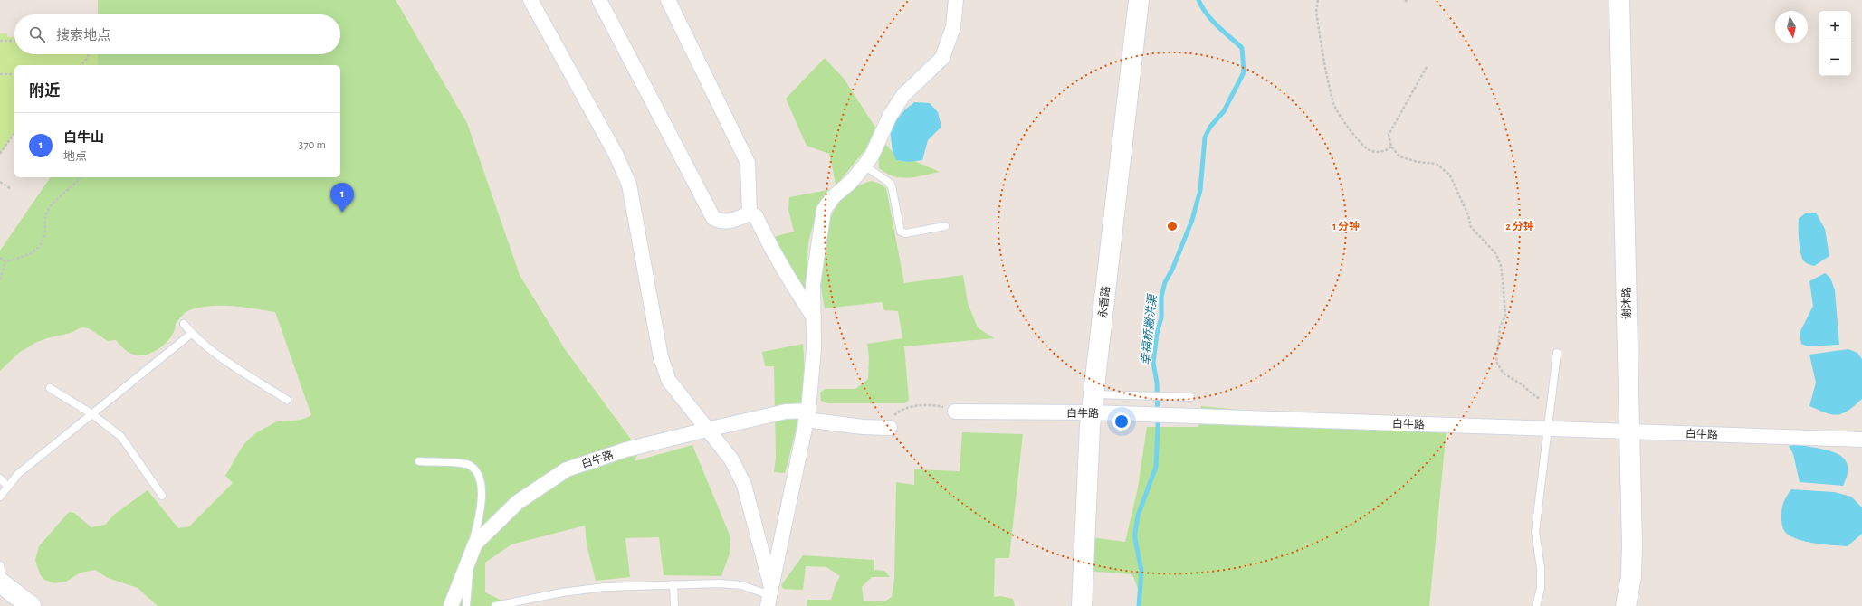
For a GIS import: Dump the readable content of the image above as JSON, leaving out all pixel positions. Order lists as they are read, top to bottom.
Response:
{
  "streets": {
    "main road": ["永香路", "谢沐路"],
    "street": ["白牛路"]
  },
  "crossings": [
    ["永香路", "白牛路"],
    ["谢沐路", "白牛路"]
  ],
  "water": ["幸福桥撇洪渠"],
  "north": "bottom",
  "page": {
    "map_buttons": ["+", "−"],
    "search": "搜索地点",
    "heading": "附近",
    "list": [
      {
        "mark": "1",
        "name": "白牛山",
        "note": "地点",
        "value": "370 m"
      }
    ],
    "pins": "1"
  },
  "rings": ["1 分钟", "2 分钟"]
}
